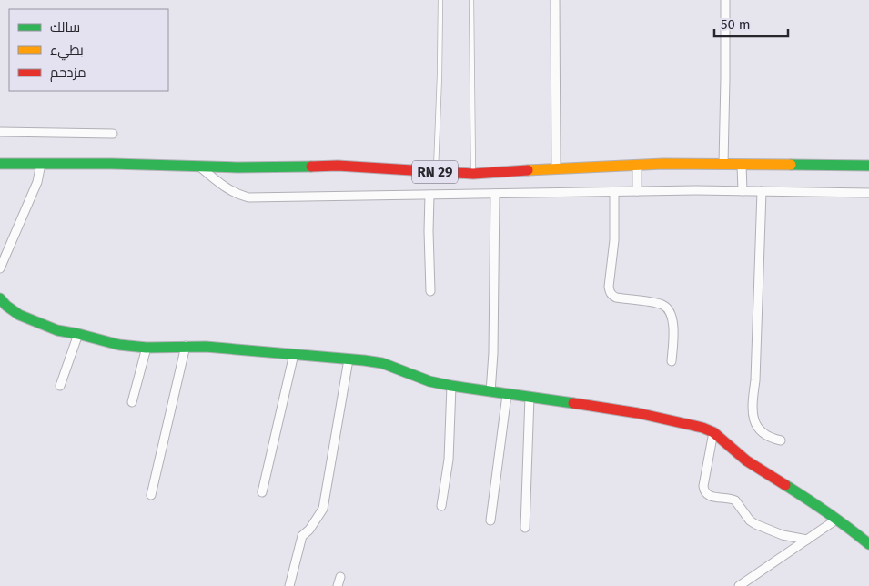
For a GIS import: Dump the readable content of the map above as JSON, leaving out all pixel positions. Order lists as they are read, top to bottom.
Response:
{
  "streets": {
    "street": ["RN 29"]
  },
  "legend": ["سالك", "بطيء", "مزدحم"],
  "scale_bar": "50 m"
}
